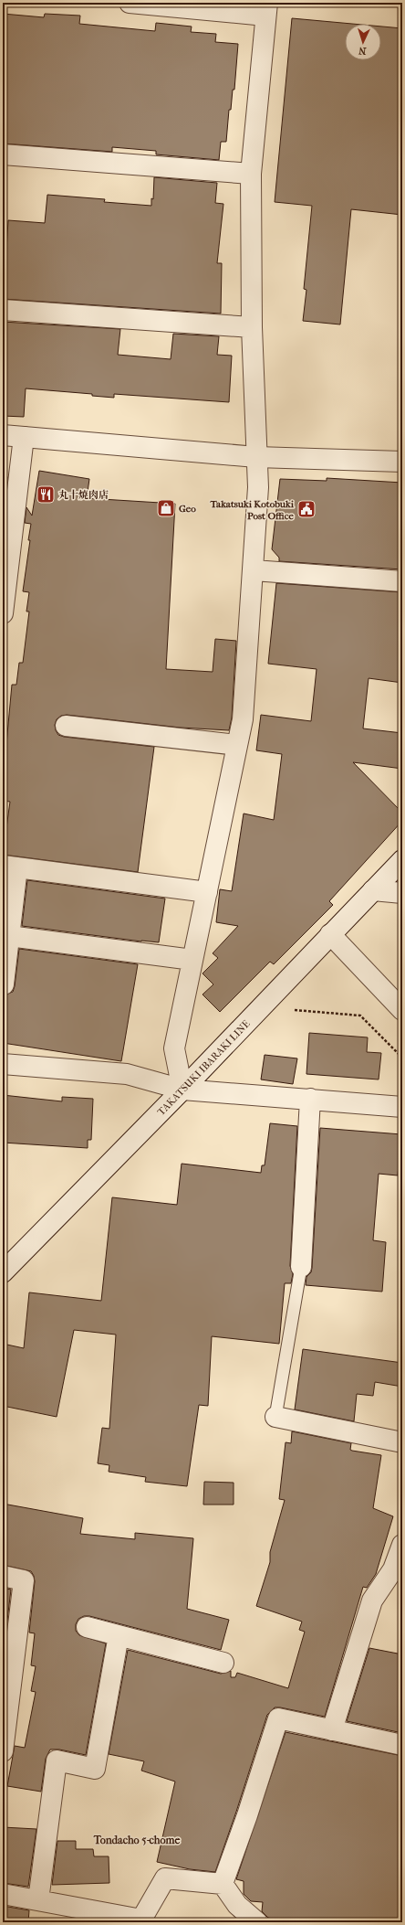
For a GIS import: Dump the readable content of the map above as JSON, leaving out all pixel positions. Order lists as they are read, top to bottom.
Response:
{
  "streets": {
    "street": ["TAKATSUKI IBARAKI LINE"]
  },
  "districts": ["Tondacho 5-chome"],
  "places": {
    "restaurant": ["丸十焼肉店"],
    "shop": ["Geo"],
    "public building": ["Takatsuki Kotobuki Post Office"]
  },
  "north": "bottom"
}
